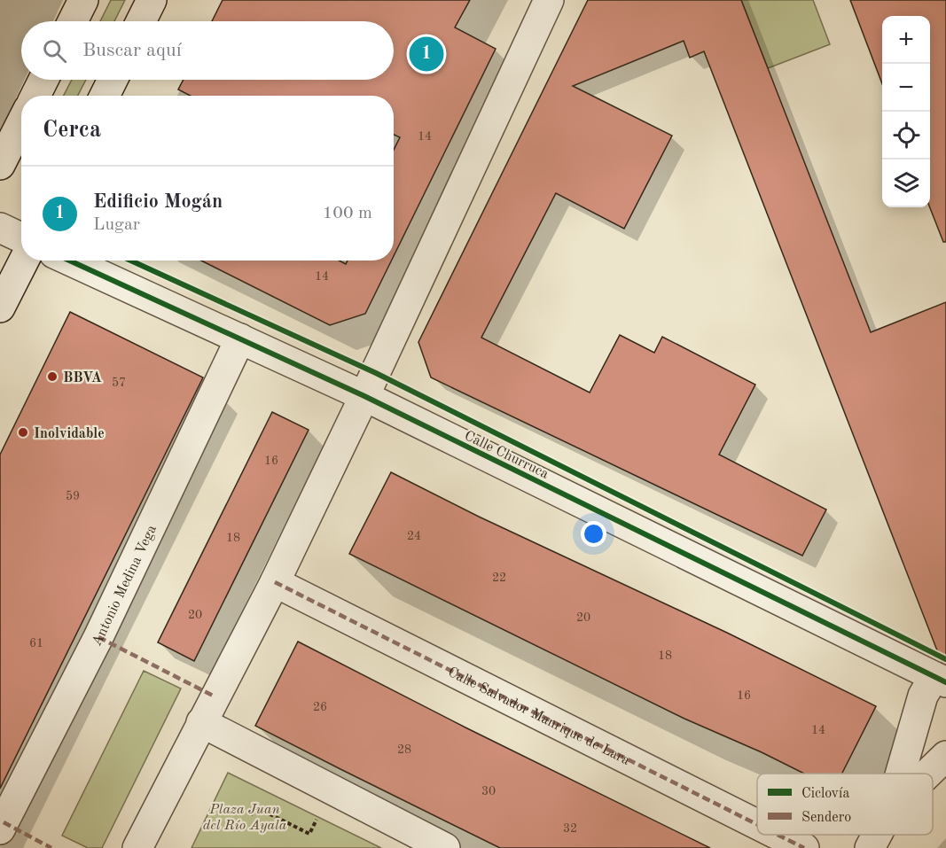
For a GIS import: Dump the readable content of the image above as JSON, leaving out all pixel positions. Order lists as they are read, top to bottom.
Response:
{
  "streets": {
    "street": ["Calle Churruca", "Antonio Medina Vega", "Calle Salvador Manrique de Lara"]
  },
  "crossings": [
    ["Calle Churruca", "Antonio Medina Vega"]
  ],
  "parks": ["Plaza Juan del Río Ayala"],
  "places": ["BBVA", "Inolvidable"],
  "house_numbers": [
    "14",
    "14",
    "57",
    "16",
    "59",
    "24",
    "18",
    "22",
    "20",
    "20",
    "61",
    "18",
    "16",
    "26",
    "14",
    "28",
    "30",
    "32"
  ],
  "legend": ["Ciclovía", "Sendero"],
  "page": {
    "map_buttons": ["+", "−"],
    "search": "Buscar aquí",
    "pins": "1",
    "heading": "Cerca",
    "list": [
      {
        "mark": "1",
        "name": "Edificio Mogán",
        "note": "Lugar",
        "value": "100 m"
      }
    ]
  }
}
